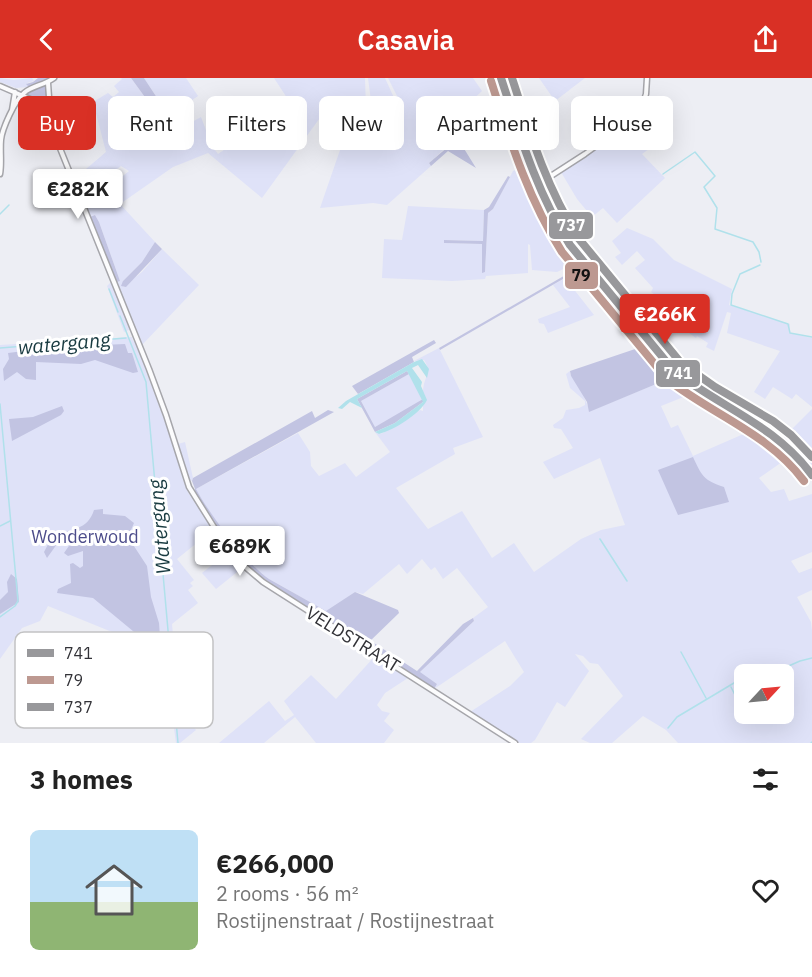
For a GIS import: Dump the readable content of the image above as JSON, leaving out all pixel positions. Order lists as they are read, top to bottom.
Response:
{
  "streets": {
    "street": ["VELDSTRAAT"]
  },
  "water": ["watergang", "Watergang"],
  "parks": ["Wonderwoud"],
  "lines": ["transit line 741", "transit line 737", "transit line 79"],
  "legend": ["741", "79", "737"],
  "north": "top right",
  "page": {
    "header": "Casavia",
    "chip": [
      "Buy",
      "Rent",
      "Filters",
      "New",
      "Apartment",
      "House"
    ],
    "price": ["€282K", "€266K", "€689K"],
    "heading": "3 homes",
    "list": [
      {
        "name": "€266,000",
        "note": "2 rooms · 56 m² · Rostijnenstraat / Rostijnestraat"
      }
    ]
  }
}
